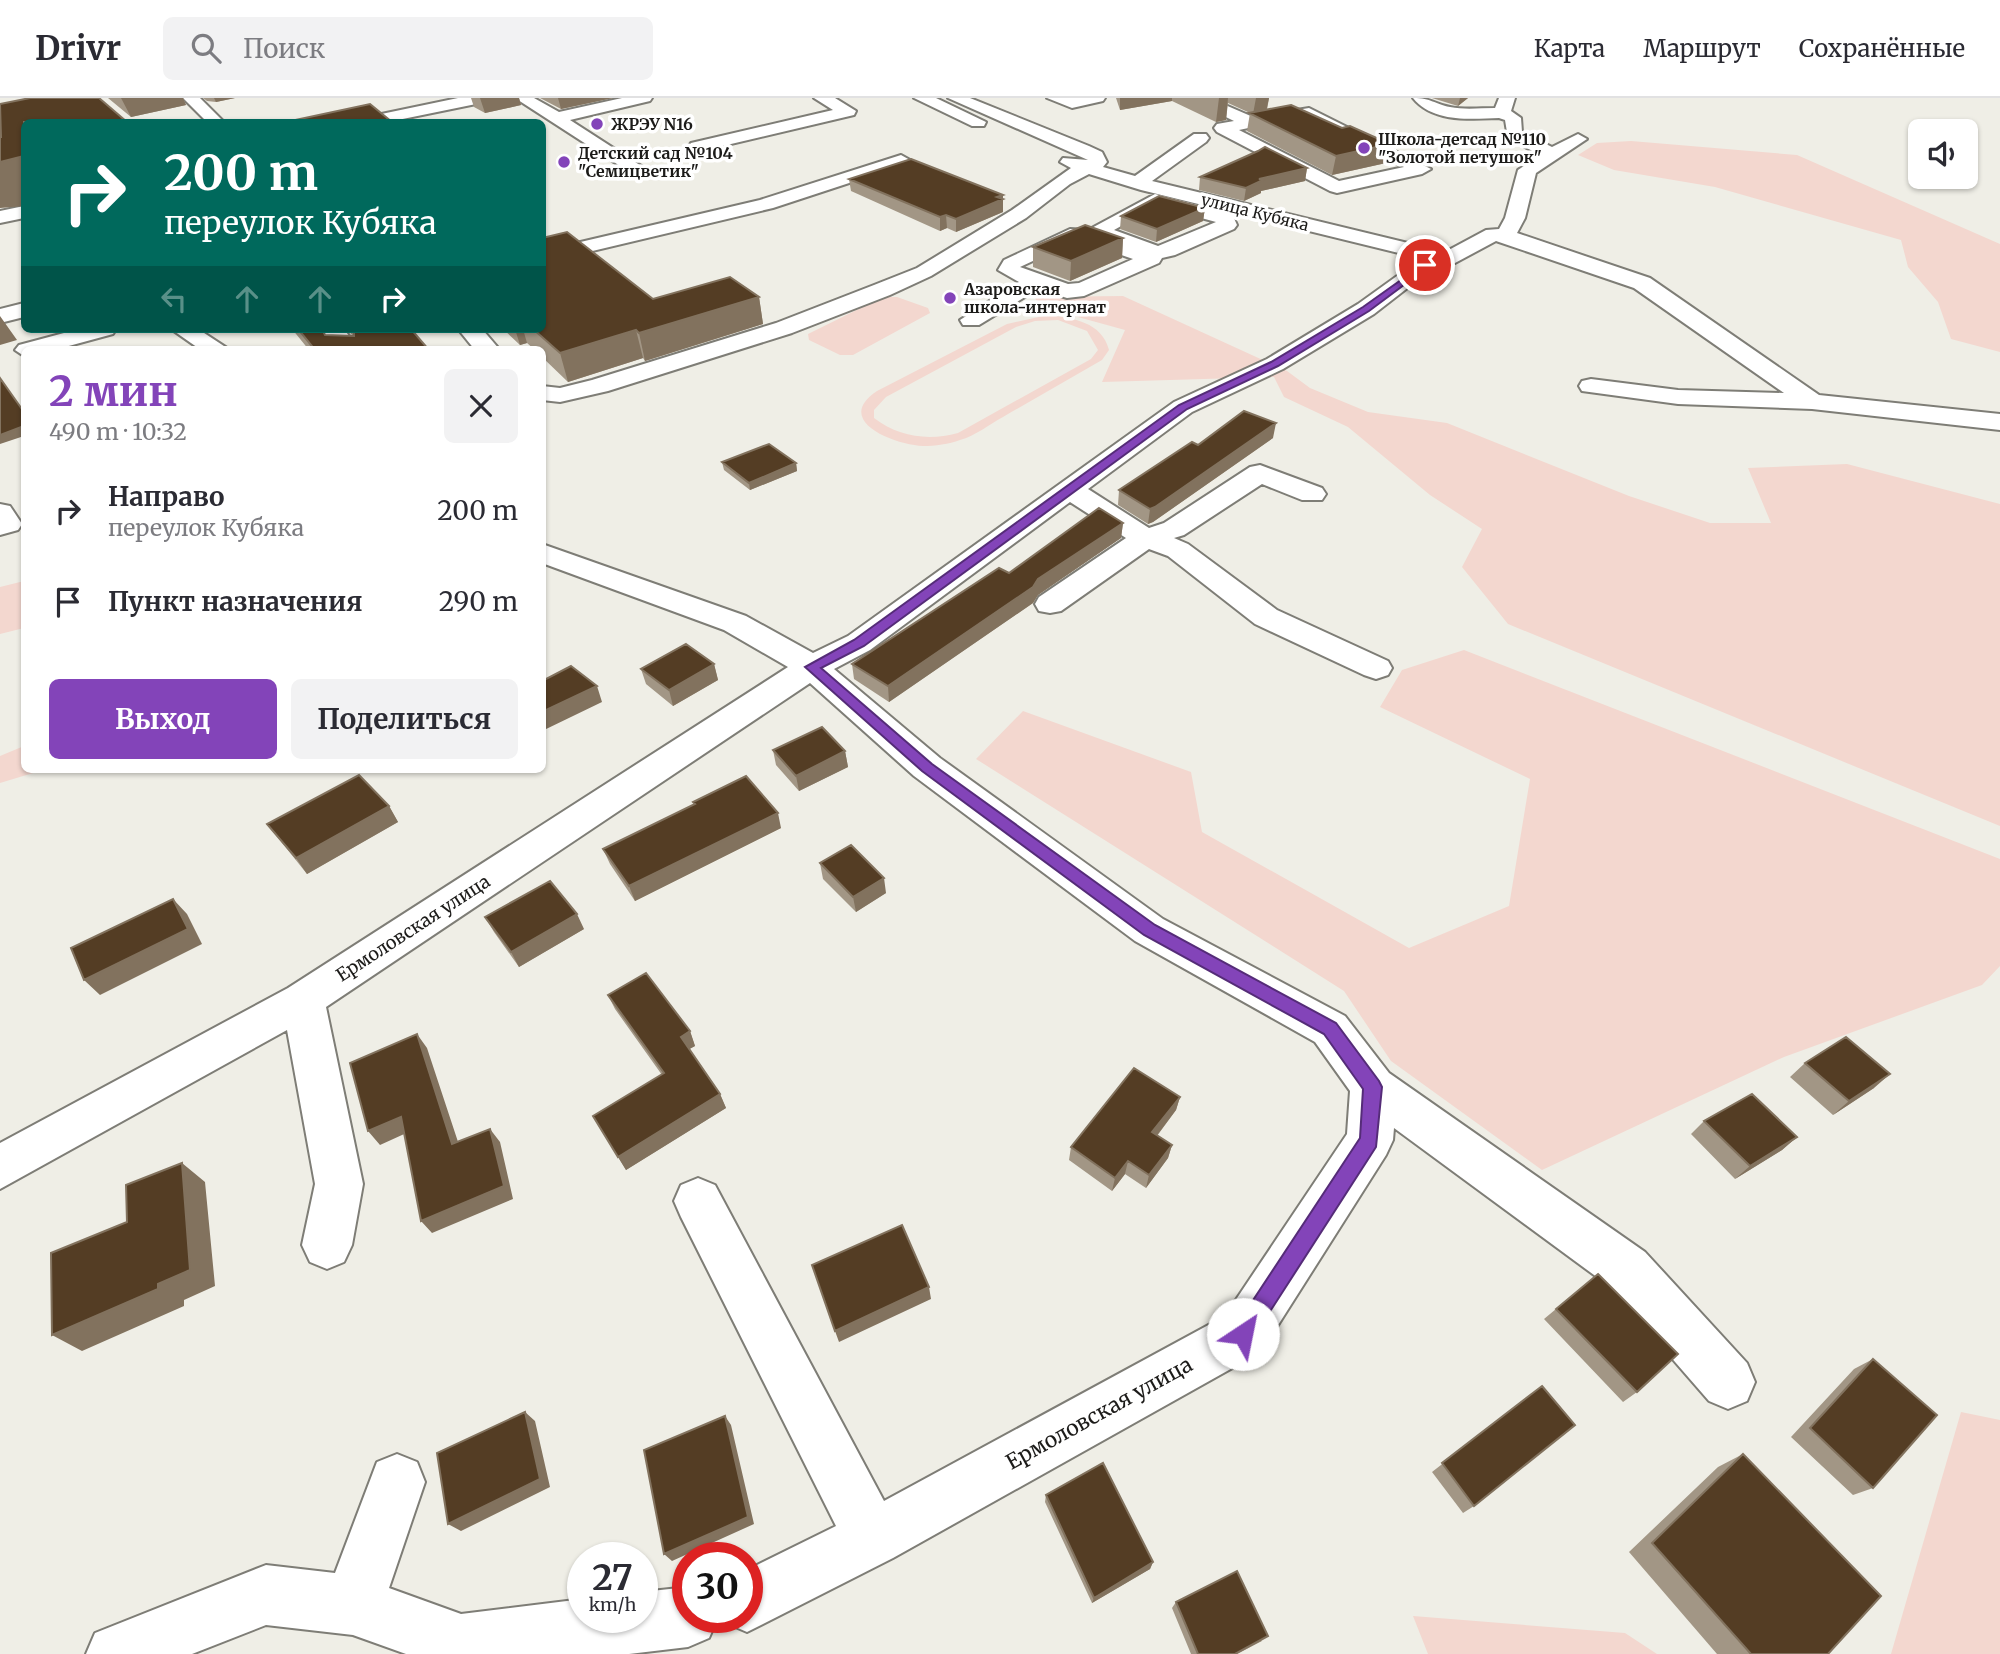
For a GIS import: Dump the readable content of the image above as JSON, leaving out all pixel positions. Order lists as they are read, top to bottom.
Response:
{
  "streets": {
    "street": ["улица Кубяка", "Ермоловская улица"]
  },
  "crossings": [
    ["улица Кубяка", "Ермоловская улица"]
  ],
  "places": [
    "ЖРЭУ N16",
    "Школа-детсад №110 \"Золотой петушок\"",
    "Детский сад №104 \"Семицветик\"",
    "Азаровская школа-интернат"
  ],
  "page": {
    "header": "Drivr",
    "search": "Поиск",
    "nav": ["Карта", "Маршрут", "Сохранённые"],
    "turn": ["200 m", "переулок Кубяка"],
    "heading": ["2 мин", "490 m · 10:32"],
    "list": [
      {
        "name": "Направо",
        "note": "переулок Кубяка",
        "value": "200 m"
      },
      {
        "name": "Пункт назначения",
        "value": "290 m"
      }
    ],
    "buttons": ["Выход", "Поделиться"],
    "speed": "27 km/h",
    "limit": "30"
  }
}
